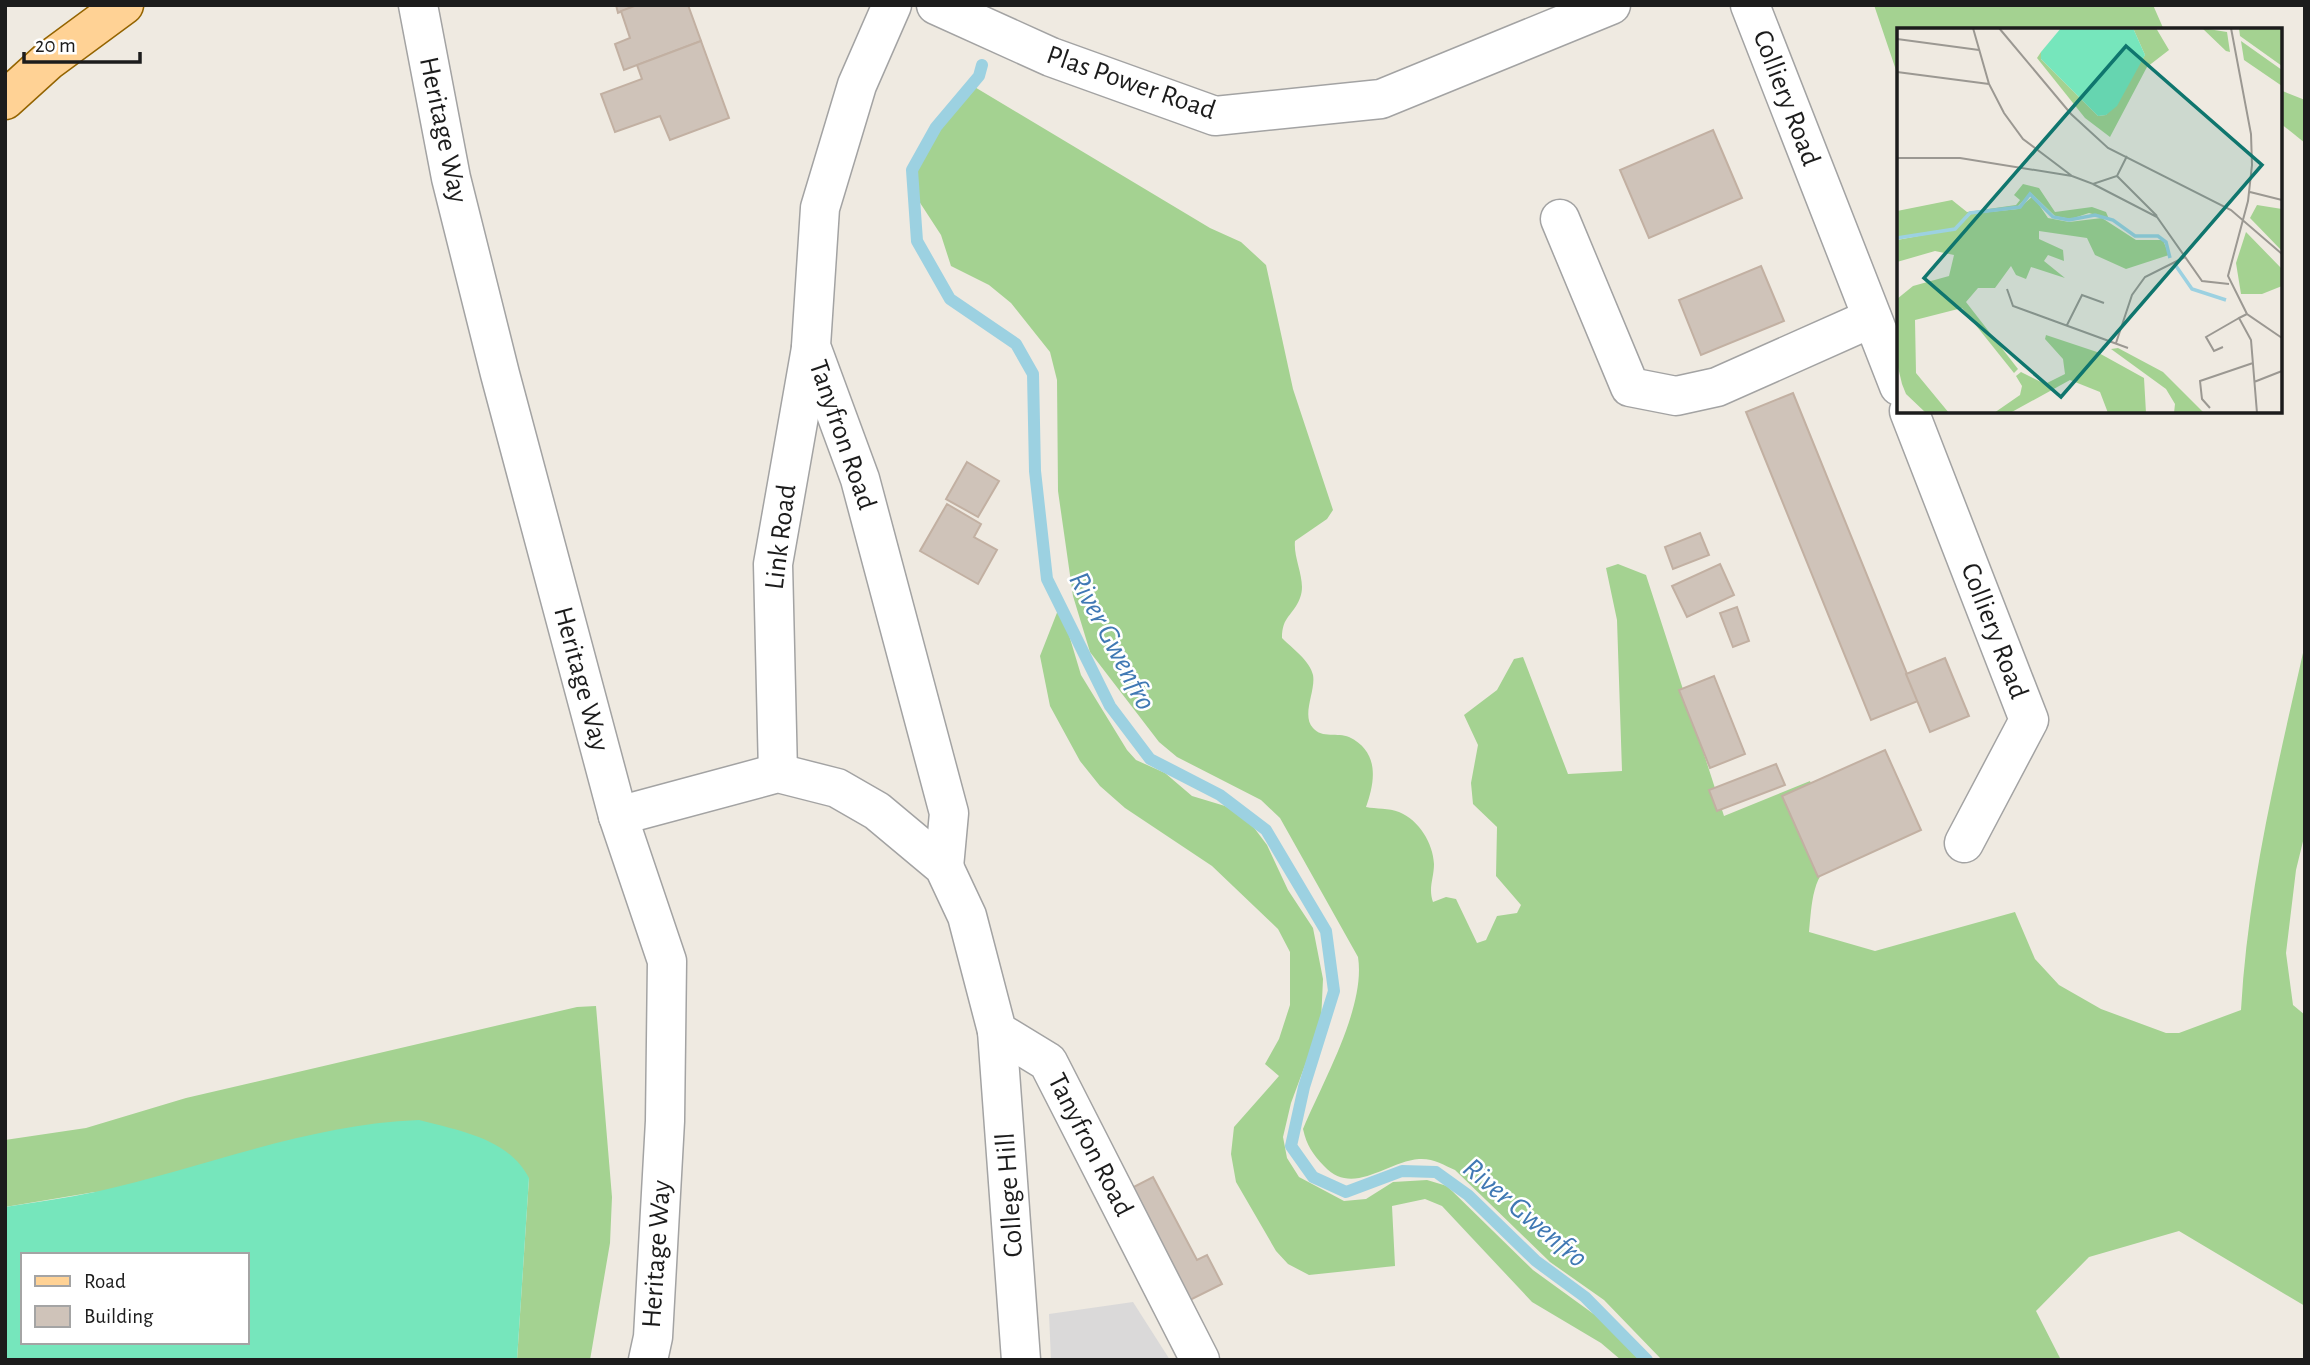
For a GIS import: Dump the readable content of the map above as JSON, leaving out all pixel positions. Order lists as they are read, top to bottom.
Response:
{
  "streets": {
    "street": [
      "Plas Power Road",
      "Colliery Road",
      "Heritage Way",
      "Tanyfron Road",
      "Link Road",
      "College Hill"
    ]
  },
  "crossings": [
    ["Tanyfron Road", "Link Road"],
    ["Tanyfron Road", "College Hill"]
  ],
  "water": ["River Gwenfro"],
  "legend": ["Road", "Building"],
  "scale_bar": "20 m"
}
